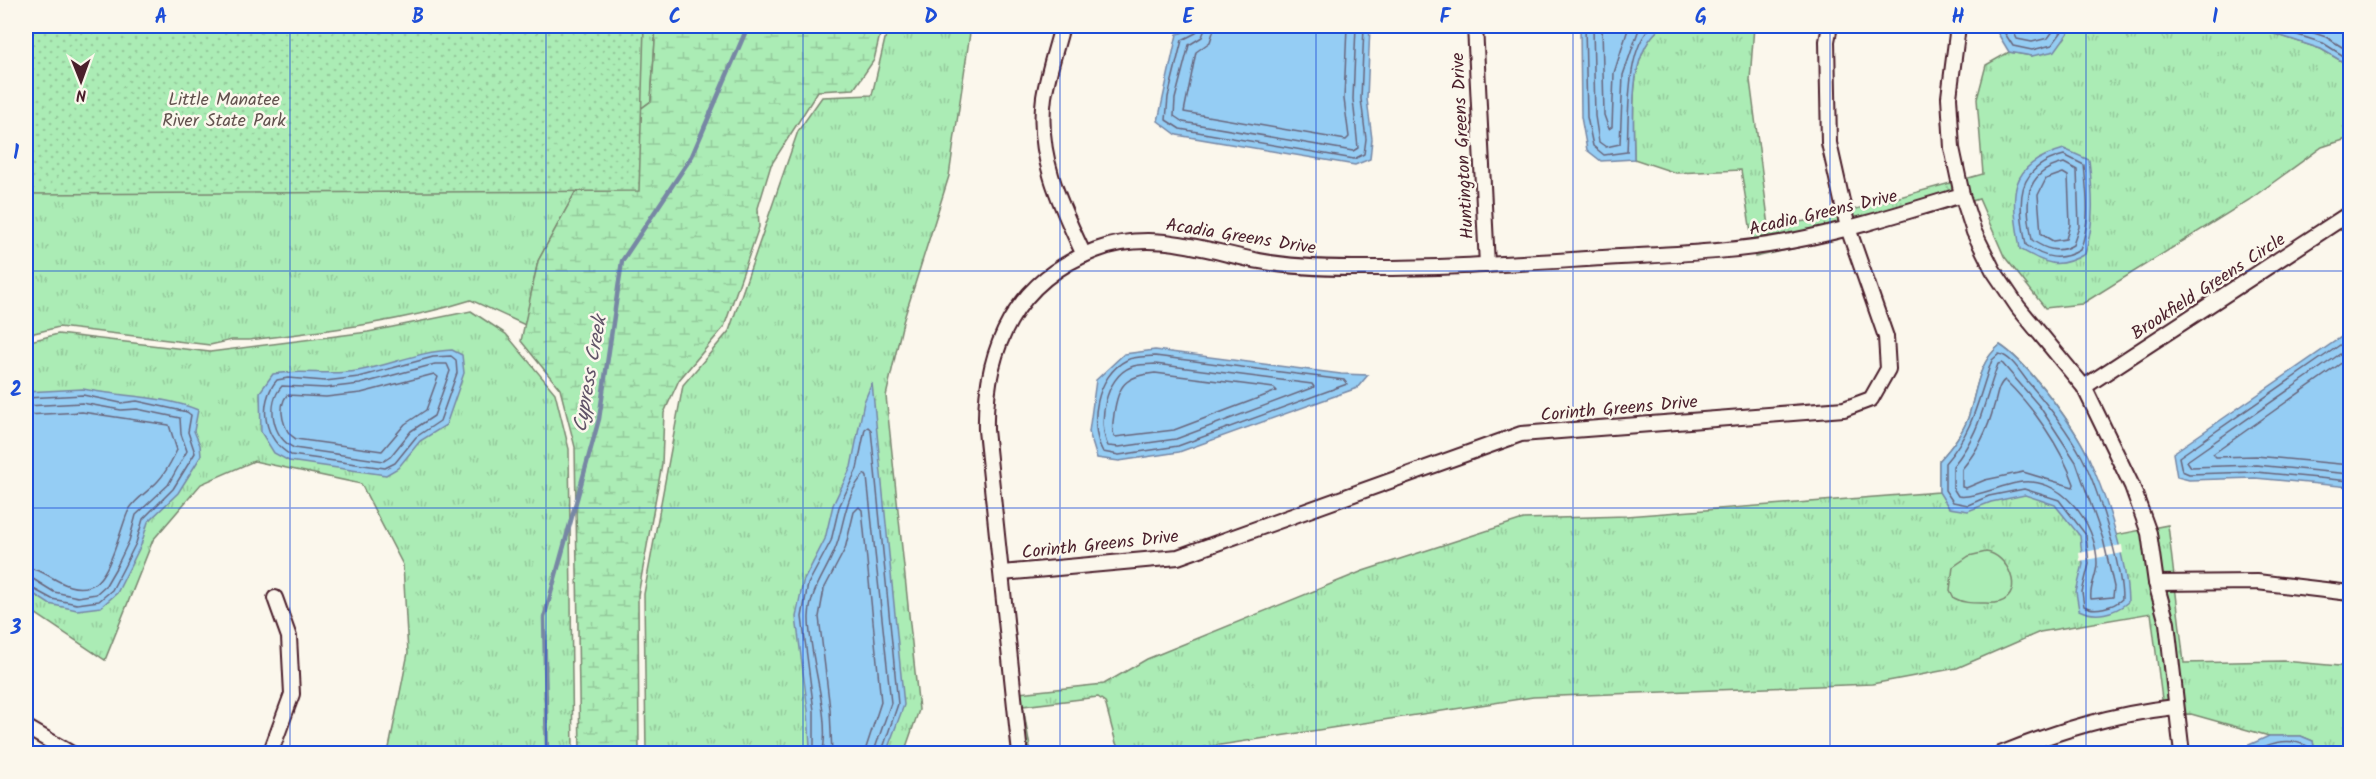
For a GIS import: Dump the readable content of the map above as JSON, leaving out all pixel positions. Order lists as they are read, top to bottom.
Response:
{
  "streets": {
    "street": [
      "Huntington Greens Drive",
      "Acadia Greens Drive",
      "Brookfield Greens Circle",
      "Corinth Greens Drive"
    ]
  },
  "crossings": [
    ["Huntington Greens Drive", "Acadia Greens Drive"],
    ["Acadia Greens Drive", "Corinth Greens Drive"]
  ],
  "water": ["Cypress Creek"],
  "parks": ["Little Manatee River State Park"],
  "north": "bottom",
  "grid": {
    "columns": [
      "A",
      "B",
      "C",
      "D",
      "E",
      "F",
      "G",
      "H",
      "I"
    ],
    "rows": ["1", "2", "3"]
  }
}
